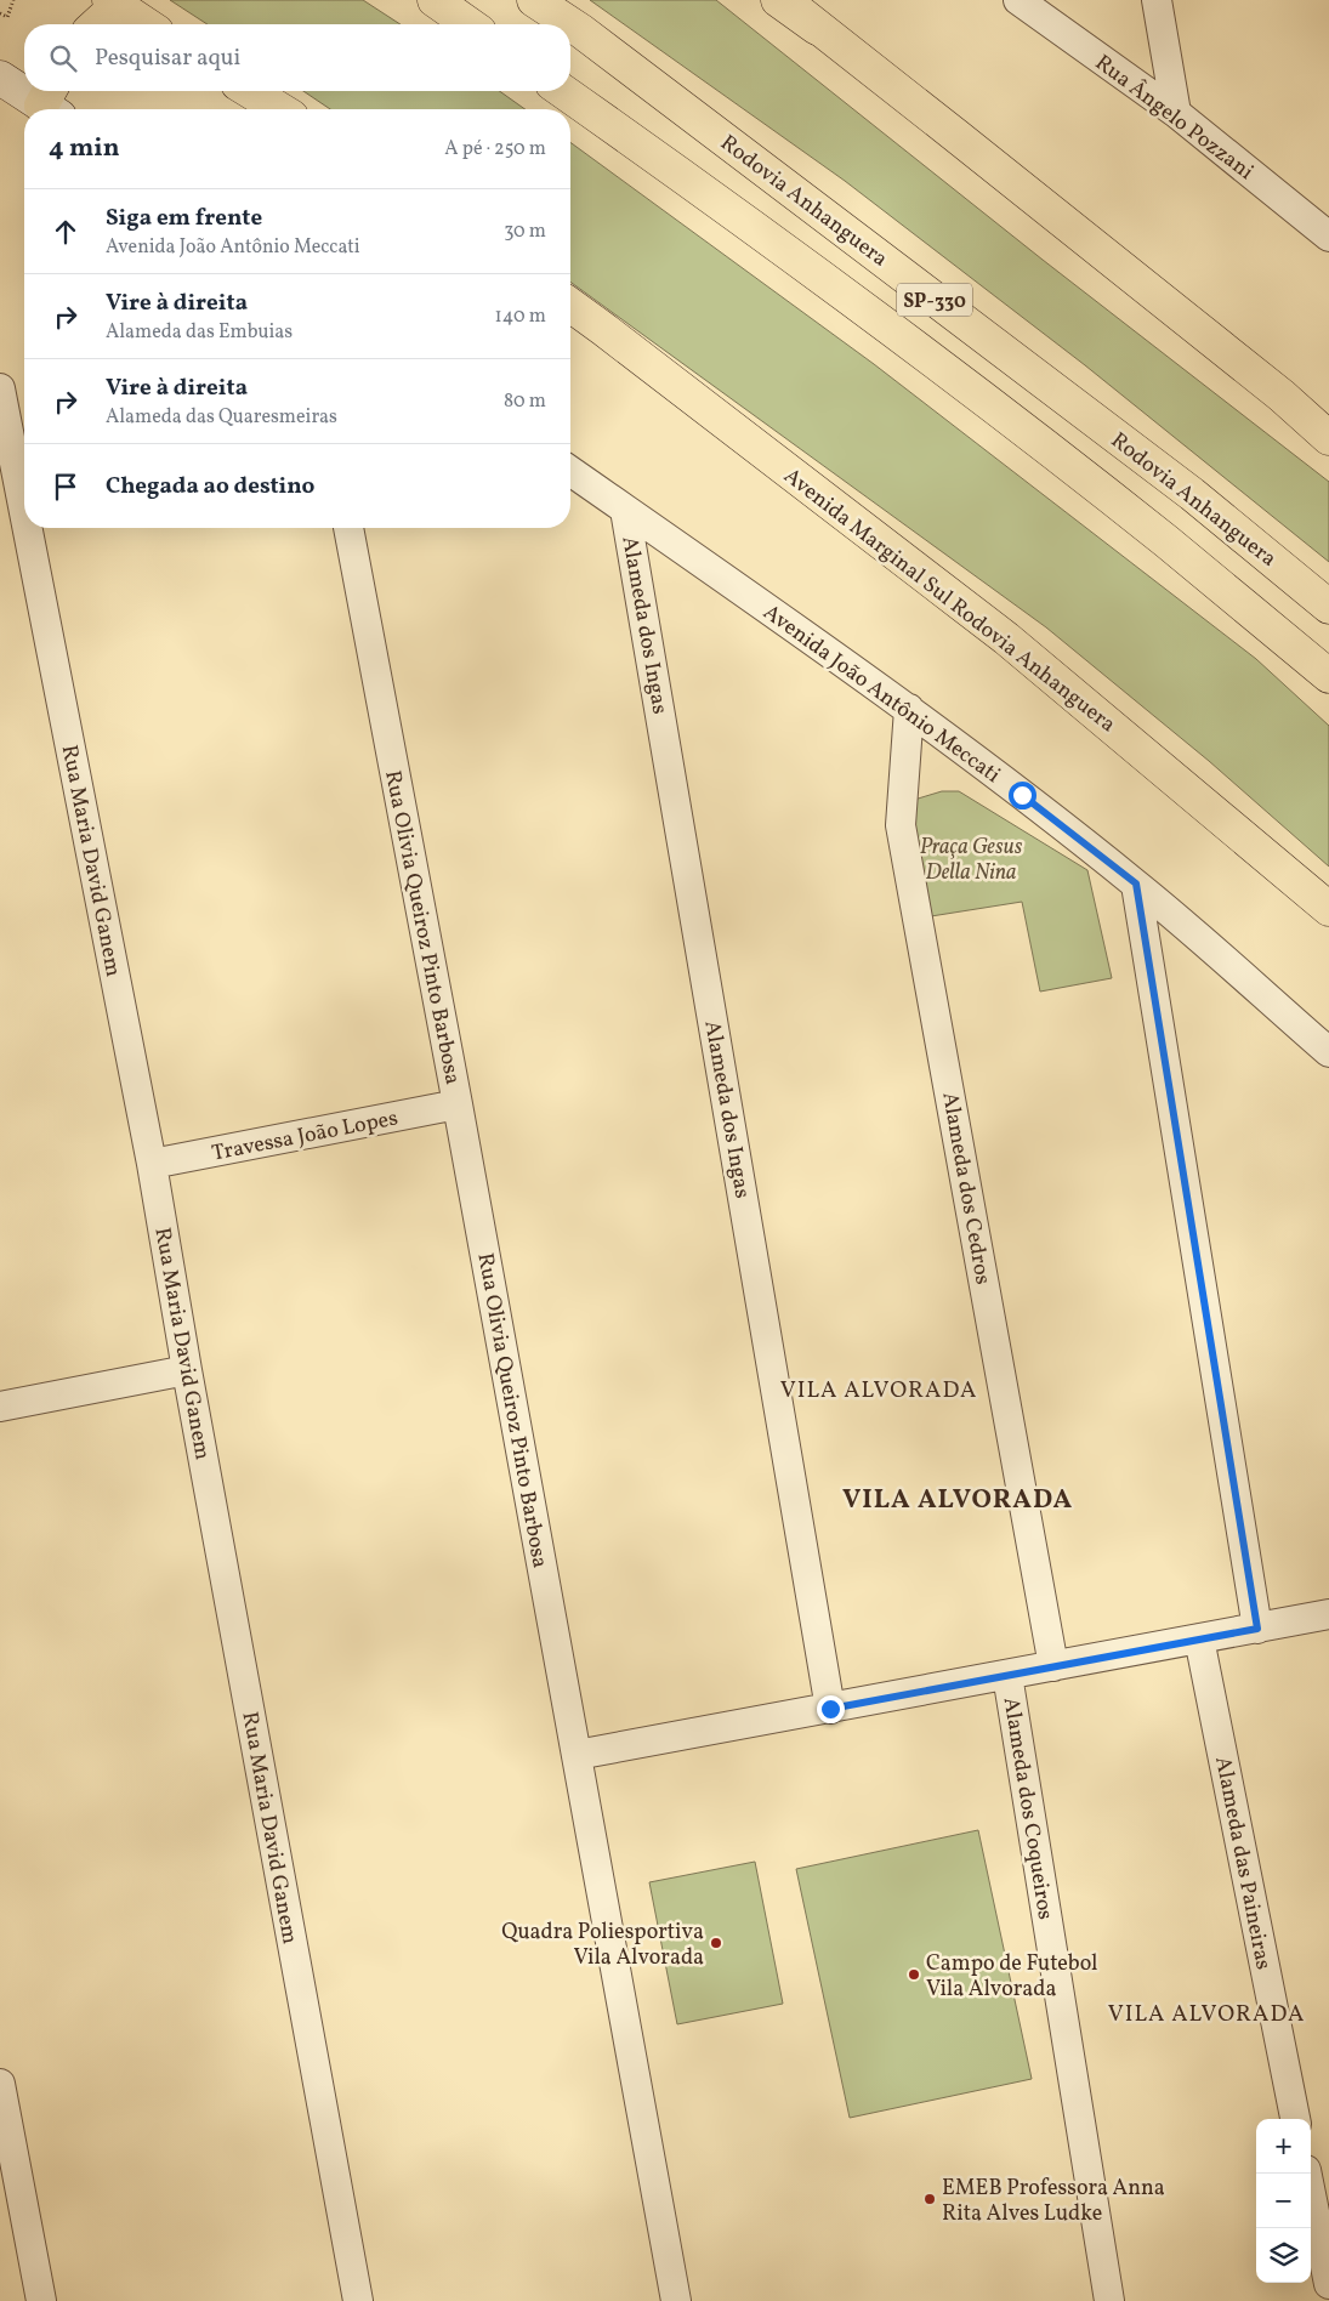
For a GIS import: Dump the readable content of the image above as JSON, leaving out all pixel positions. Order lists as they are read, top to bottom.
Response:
{
  "streets": {
    "highway": ["Rodovia Anhanguera", "SP-330", "Avenida Marginal Sul Rodovia Anhanguera"],
    "street": [
      "Rua Ângelo Pozzani",
      "Alameda dos Ingas",
      "Avenida João Antônio Meccati",
      "Rua Maria David Ganem",
      "Rua Olivia Queiroz Pinto Barbosa",
      "Travessa João Lopes",
      "Alameda dos Cedros",
      "Alameda dos Coqueiros",
      "Alameda das Paineiras"
    ]
  },
  "crossings": [
    ["Alameda dos Ingas", "Avenida João Antônio Meccati"],
    ["Avenida João Antônio Meccati", "Alameda dos Cedros"],
    ["Rua Maria David Ganem", "Travessa João Lopes"],
    ["Rua Olivia Queiroz Pinto Barbosa", "Travessa João Lopes"]
  ],
  "districts": ["VILA ALVORADA", "VILA ALVORADA", "VILA ALVORADA"],
  "parks": ["Praça Gesus Della Nina"],
  "places": ["Quadra Poliesportiva Vila Alvorada", "Campo de Futebol Vila Alvorada", "EMEB Professora Anna Rita Alves Ludke"],
  "page": {
    "search": "Pesquisar aqui",
    "heading": ["4 min", "A pé · 250 m"],
    "list": [
      ["Siga em frente", "Avenida João Antônio Meccati", "30 m"],
      ["Vire à direita", "Alameda das Embuias", "140 m"],
      ["Vire à direita", "Alameda das Quaresmeiras", "80 m"],
      "Chegada ao destino"
    ],
    "map_buttons": ["+", "−"]
  }
}
